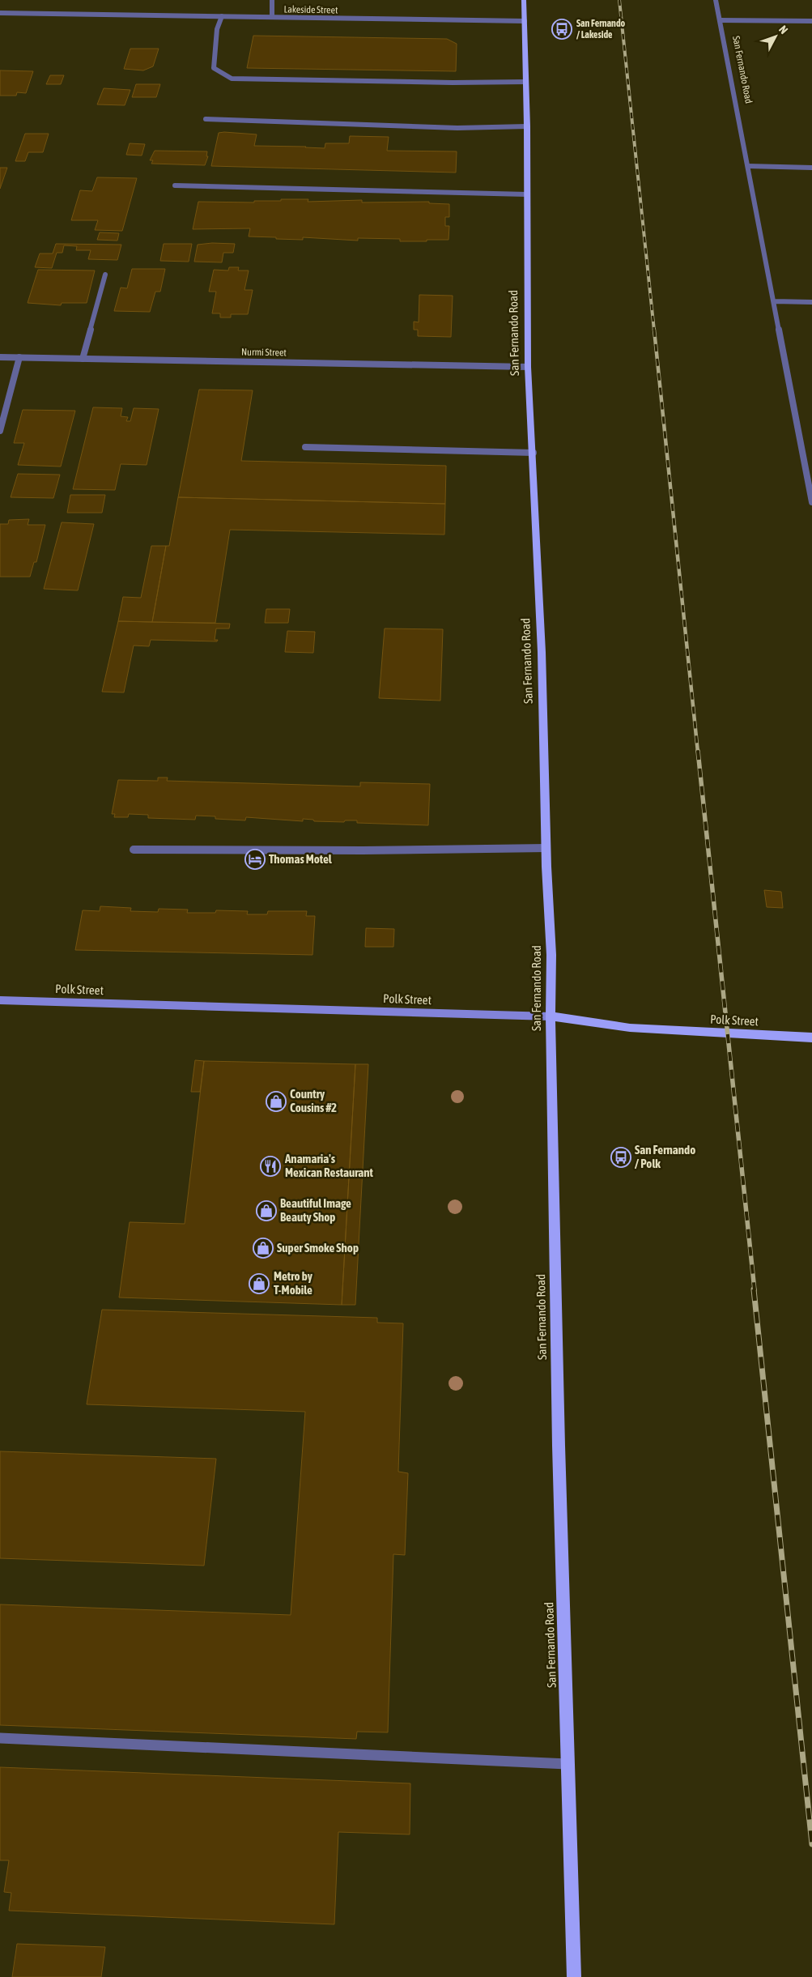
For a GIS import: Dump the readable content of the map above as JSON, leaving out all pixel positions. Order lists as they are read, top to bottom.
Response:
{
  "streets": {
    "main road": ["San Fernando Road", "Polk Street"],
    "street": ["Lakeside Street", "Nurmi Street"]
  },
  "crossings": [
    ["Lakeside Street", "San Fernando Road"],
    ["San Fernando Road", "Nurmi Street"],
    ["San Fernando Road", "Polk Street"]
  ],
  "places": {
    "bus stop": ["San Fernando / Lakeside", "San Fernando / Polk"],
    "hotel": ["Thomas Motel"],
    "shop": [
      "Country Cousins #2",
      "Beautiful Image Beauty Shop",
      "Super Smoke Shop",
      "Metro by T-Mobile"
    ],
    "restaurant": ["Anamaria's Mexican Restaurant"]
  },
  "north": "top right"
}
